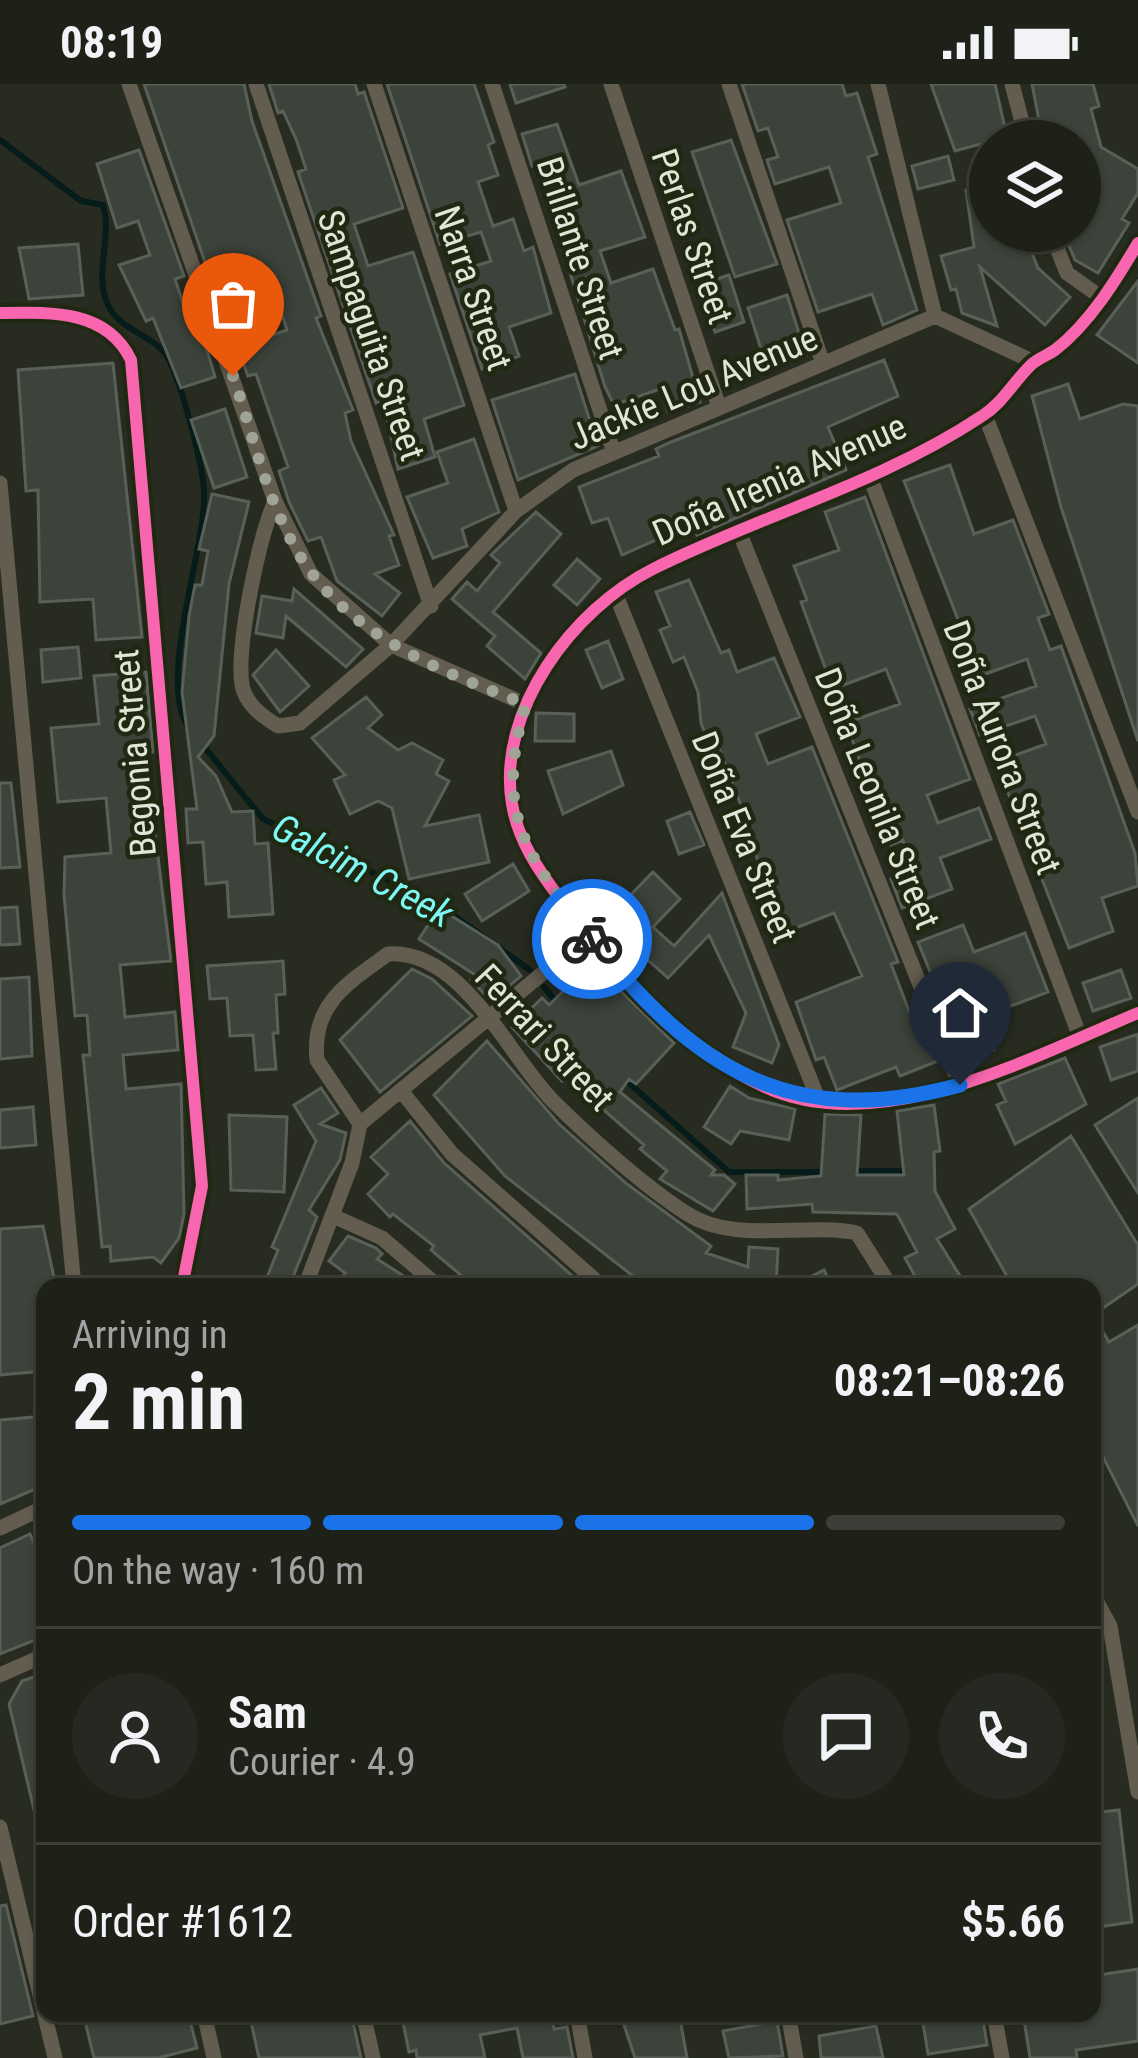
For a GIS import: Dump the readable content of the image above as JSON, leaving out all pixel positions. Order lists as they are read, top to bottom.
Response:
{
  "streets": {
    "street": [
      "Perlas Street",
      "Brillante Street",
      "Narra Street",
      "Sampaguita Street",
      "Jackie Lou Avenue",
      "Doña Irenia Avenue",
      "Doña Aurora Street",
      "Begonia Street",
      "Doña Leonila Street",
      "Doña Eva Street",
      "Ferrari Street"
    ]
  },
  "crossings": [
    ["Perlas Street", "Jackie Lou Avenue"],
    ["Brillante Street", "Jackie Lou Avenue"],
    ["Narra Street", "Jackie Lou Avenue"],
    ["Sampaguita Street", "Jackie Lou Avenue"],
    ["Doña Irenia Avenue", "Doña Aurora Street"],
    ["Doña Irenia Avenue", "Doña Leonila Street"],
    ["Doña Irenia Avenue", "Doña Eva Street"]
  ],
  "water": ["Galcim Creek"],
  "page": {
    "status": "08:19",
    "heading": ["2 min", "Arriving in", "08:21–08:26"],
    "panel": [
      "Sam",
      "Courier · 4.9",
      "Order #1612",
      "$5.66"
    ],
    "bar": "On the way · 160 m"
  }
}
